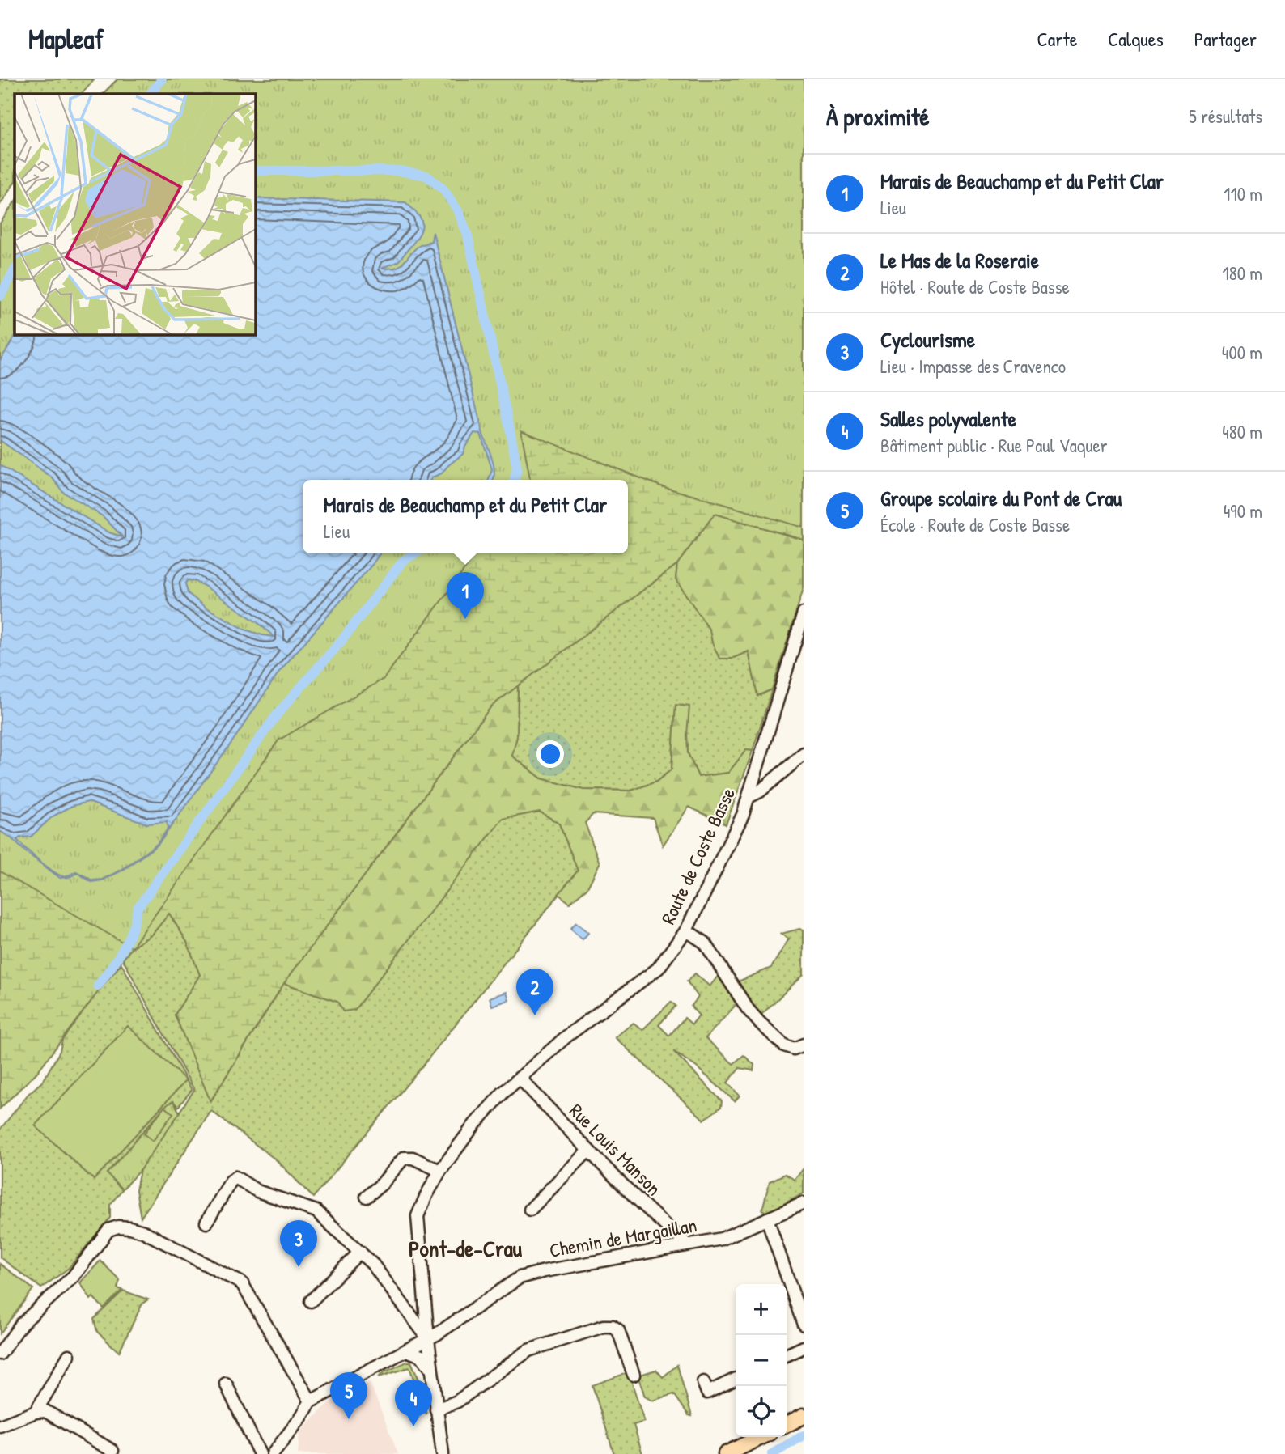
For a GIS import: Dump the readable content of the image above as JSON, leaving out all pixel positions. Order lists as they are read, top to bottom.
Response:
{
  "streets": {
    "street": ["Route de Coste Basse", "Rue Louis Manson", "Chemin de Margaillan"]
  },
  "crossings": [
    ["Route de Coste Basse", "Rue Louis Manson"],
    ["Route de Coste Basse", "Chemin de Margaillan"],
    ["Rue Louis Manson", "Chemin de Margaillan"]
  ],
  "districts": ["Pont-de-Crau"],
  "page": {
    "header": "Mapleaf",
    "nav": ["Carte", "Calques", "Partager"],
    "heading": ["À proximité", "5 résultats"],
    "list": [
      {
        "mark": "1",
        "name": "Marais de Beauchamp et du Petit Clar",
        "note": "Lieu",
        "value": "110 m"
      },
      {
        "mark": "2",
        "name": "Le Mas de la Roseraie",
        "note": "Hôtel · Route de Coste Basse",
        "value": "180 m"
      },
      {
        "mark": "3",
        "name": "Cyclourisme",
        "note": "Lieu · Impasse des Cravenco",
        "value": "400 m"
      },
      {
        "mark": "4",
        "name": "Salles polyvalente",
        "note": "Bâtiment public · Rue Paul Vaquer",
        "value": "480 m"
      },
      {
        "mark": "5",
        "name": "Groupe scolaire du Pont de Crau",
        "note": "École · Route de Coste Basse",
        "value": "490 m"
      }
    ],
    "popup": ["Marais de Beauchamp et du Petit Clar", "Lieu"],
    "pins": [
      "1",
      "2",
      "3",
      "5",
      "4"
    ],
    "map_buttons": ["+", "−"]
  }
}
